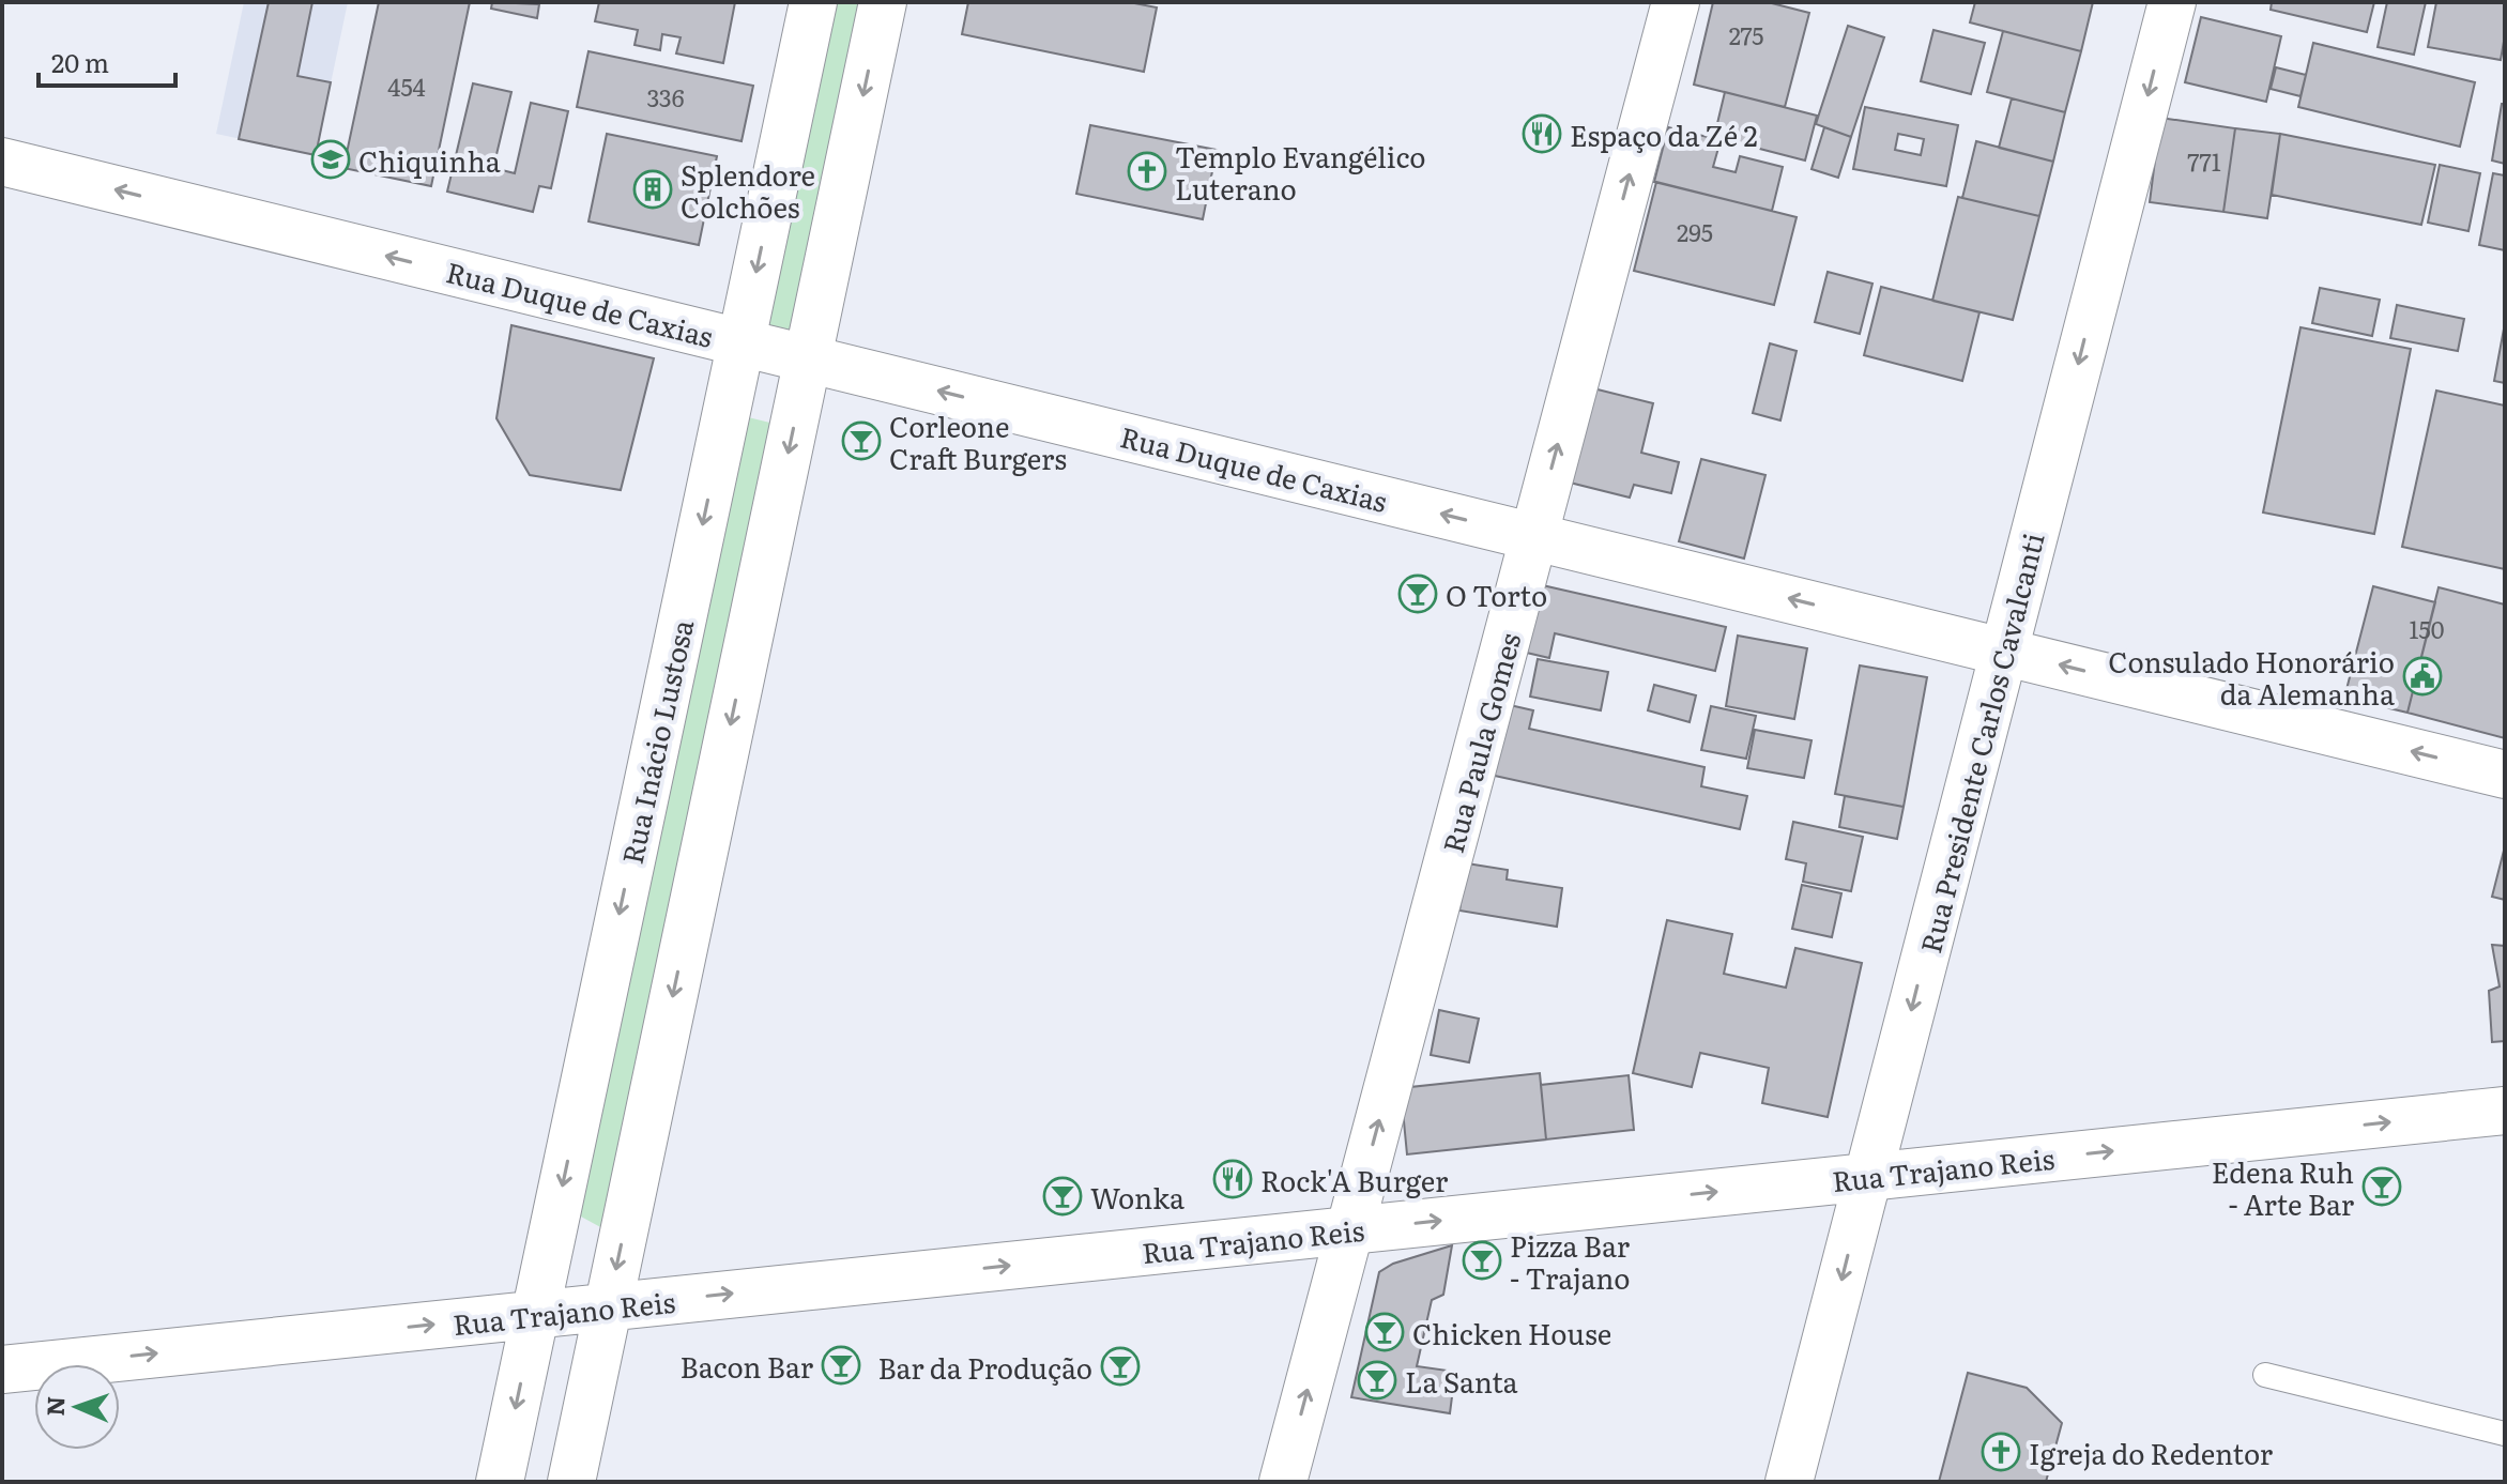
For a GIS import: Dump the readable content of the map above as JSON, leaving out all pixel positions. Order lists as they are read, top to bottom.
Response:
{
  "streets": {
    "main road": [
      "Rua Duque de Caxias",
      "Rua Inácio Lustosa",
      "Rua Paula Gomes",
      "Rua Presidente Carlos Cavalcanti",
      "Rua Trajano Reis"
    ]
  },
  "crossings": [
    ["Rua Duque de Caxias", "Rua Inácio Lustosa"],
    ["Rua Duque de Caxias", "Rua Paula Gomes"],
    ["Rua Duque de Caxias", "Rua Presidente Carlos Cavalcanti"],
    ["Rua Inácio Lustosa", "Rua Trajano Reis"],
    ["Rua Paula Gomes", "Rua Trajano Reis"],
    ["Rua Presidente Carlos Cavalcanti", "Rua Trajano Reis"]
  ],
  "one_way": [
    "Rua Duque de Caxias",
    "Rua Paula Gomes",
    "Rua Presidente Carlos Cavalcanti",
    "Rua Trajano Reis"
  ],
  "places": {
    "restaurant": ["Espaço da Zé 2", "Rock'A Burger"],
    "school or university": ["Chiquinha"],
    "church": ["Templo Evangélico Luterano", "Igreja do Redentor"],
    "building": ["Splendore Colchões"],
    "bar": [
      "Corleone Craft Burgers",
      "O Torto",
      "Edena Ruh - Arte Bar",
      "Wonka",
      "Pizza Bar - Trajano",
      "Chicken House",
      "Bacon Bar",
      "Bar da Produção",
      "La Santa"
    ],
    "public building": ["Consulado Honorário da Alemanha"]
  },
  "house_numbers": [
    "275",
    "454",
    "336",
    "771",
    "295",
    "150"
  ],
  "scale_bar": "20 m",
  "north": "left"
}
